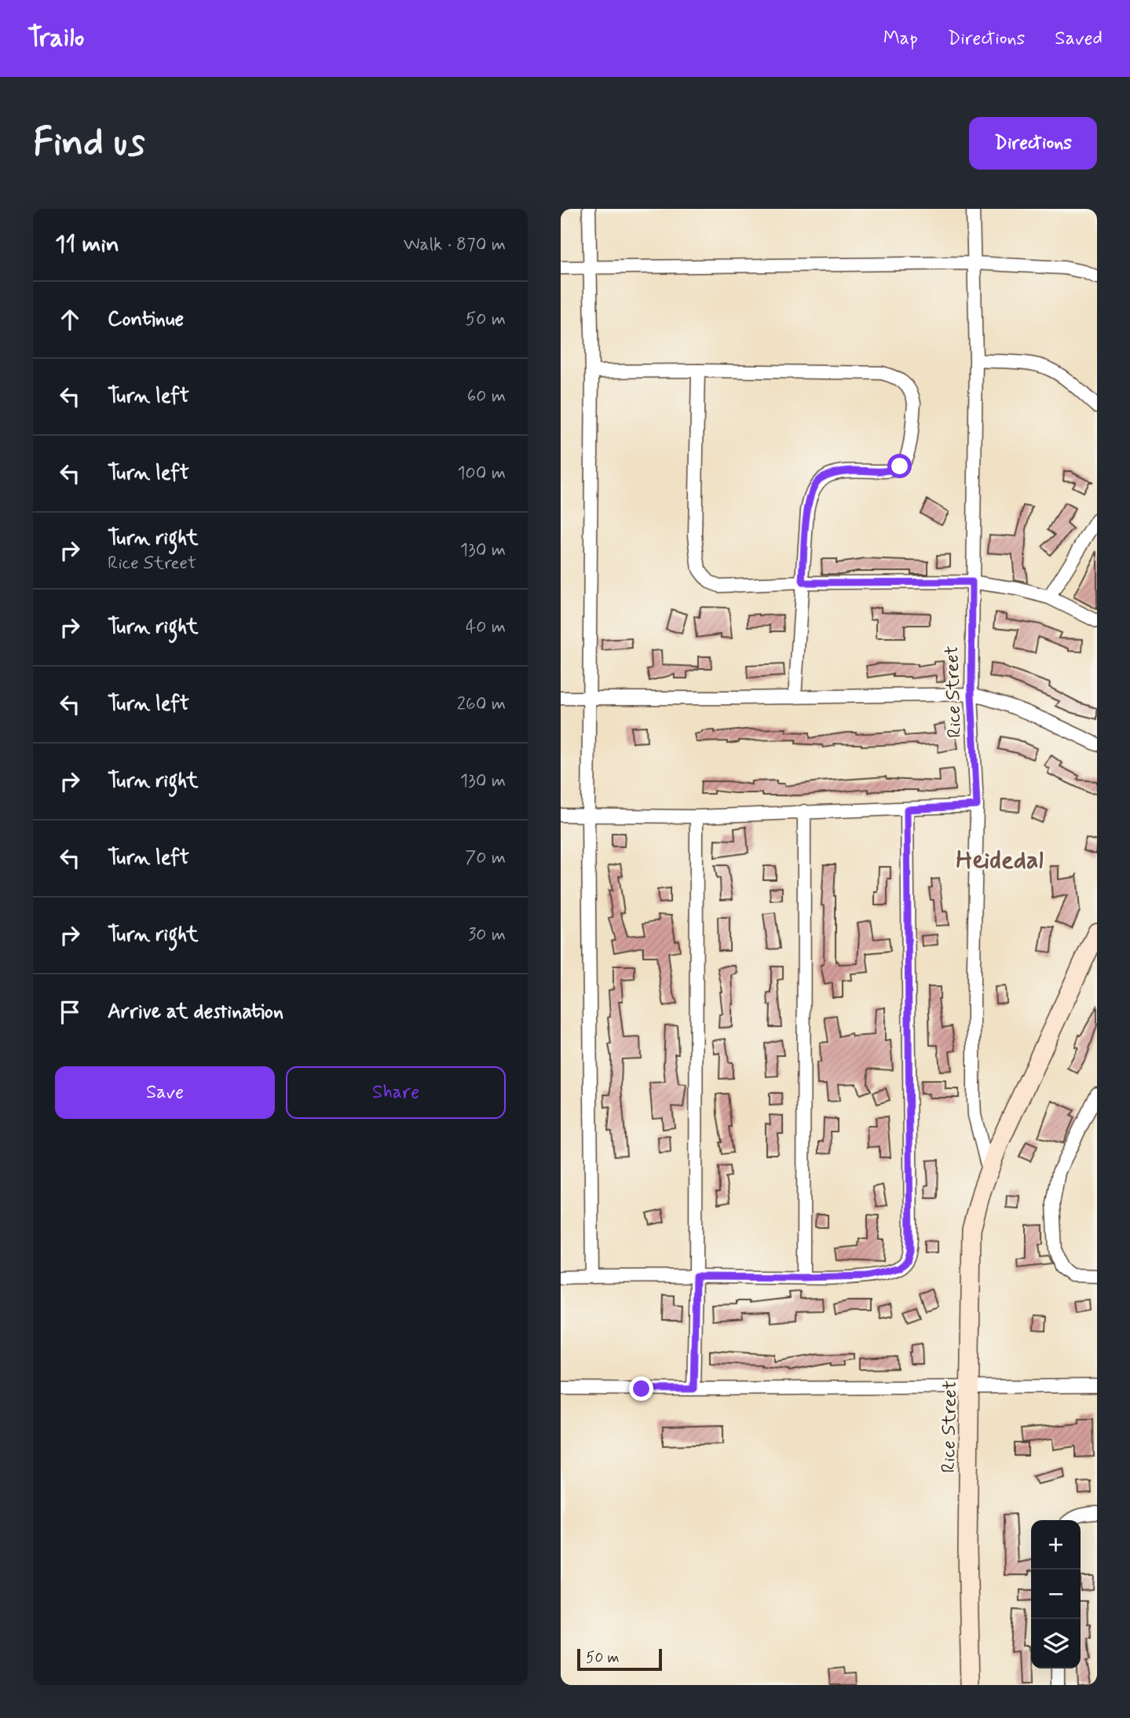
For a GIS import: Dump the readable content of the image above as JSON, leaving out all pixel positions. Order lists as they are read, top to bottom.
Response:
{
  "streets": {
    "street": ["Rice Street"]
  },
  "districts": ["Heidedal"],
  "scale_bar": "50 m",
  "page": {
    "header": "Trailo",
    "nav": ["Map", "Directions", "Saved"],
    "buttons": [
      "Directions",
      ["Save", "Share"]
    ],
    "title": "Find us",
    "heading": ["11 min", "Walk · 870 m"],
    "list": [
      ["Continue", "50 m"],
      ["Turn left", "60 m"],
      ["Turn left", "100 m"],
      ["Turn right", "Rice Street", "130 m"],
      ["Turn right", "40 m"],
      ["Turn left", "260 m"],
      ["Turn right", "130 m"],
      ["Turn left", "70 m"],
      ["Turn right", "30 m"],
      "Arrive at destination"
    ],
    "map_buttons": ["+", "−"],
    "scale": "50 m"
  }
}
